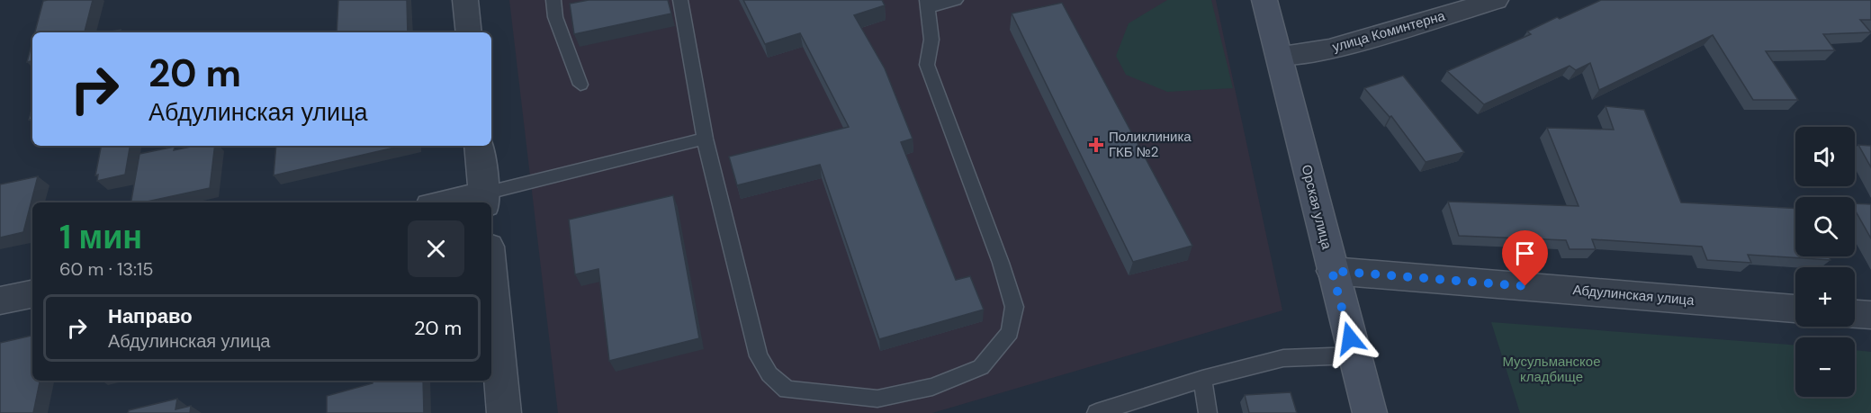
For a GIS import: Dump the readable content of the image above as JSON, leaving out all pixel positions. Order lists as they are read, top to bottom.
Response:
{
  "streets": {
    "main road": ["Орская улица"],
    "street": ["улица Коминтерна", "Абдулинская улица"]
  },
  "crossings": [
    ["улица Коминтерна", "Орская улица"],
    ["Орская улица", "Абдулинская улица"]
  ],
  "parks": ["Мусульманское кладбище"],
  "places": {
    "health": ["Поликлиника ГКБ №2"]
  },
  "page": {
    "turn": ["20 m", "Абдулинская улица"],
    "map_buttons": ["+", "−"],
    "heading": ["1 мин", "60 m · 13:15"],
    "list": [
      {
        "name": "Направо",
        "note": "Абдулинская улица",
        "value": "20 m"
      }
    ]
  }
}
